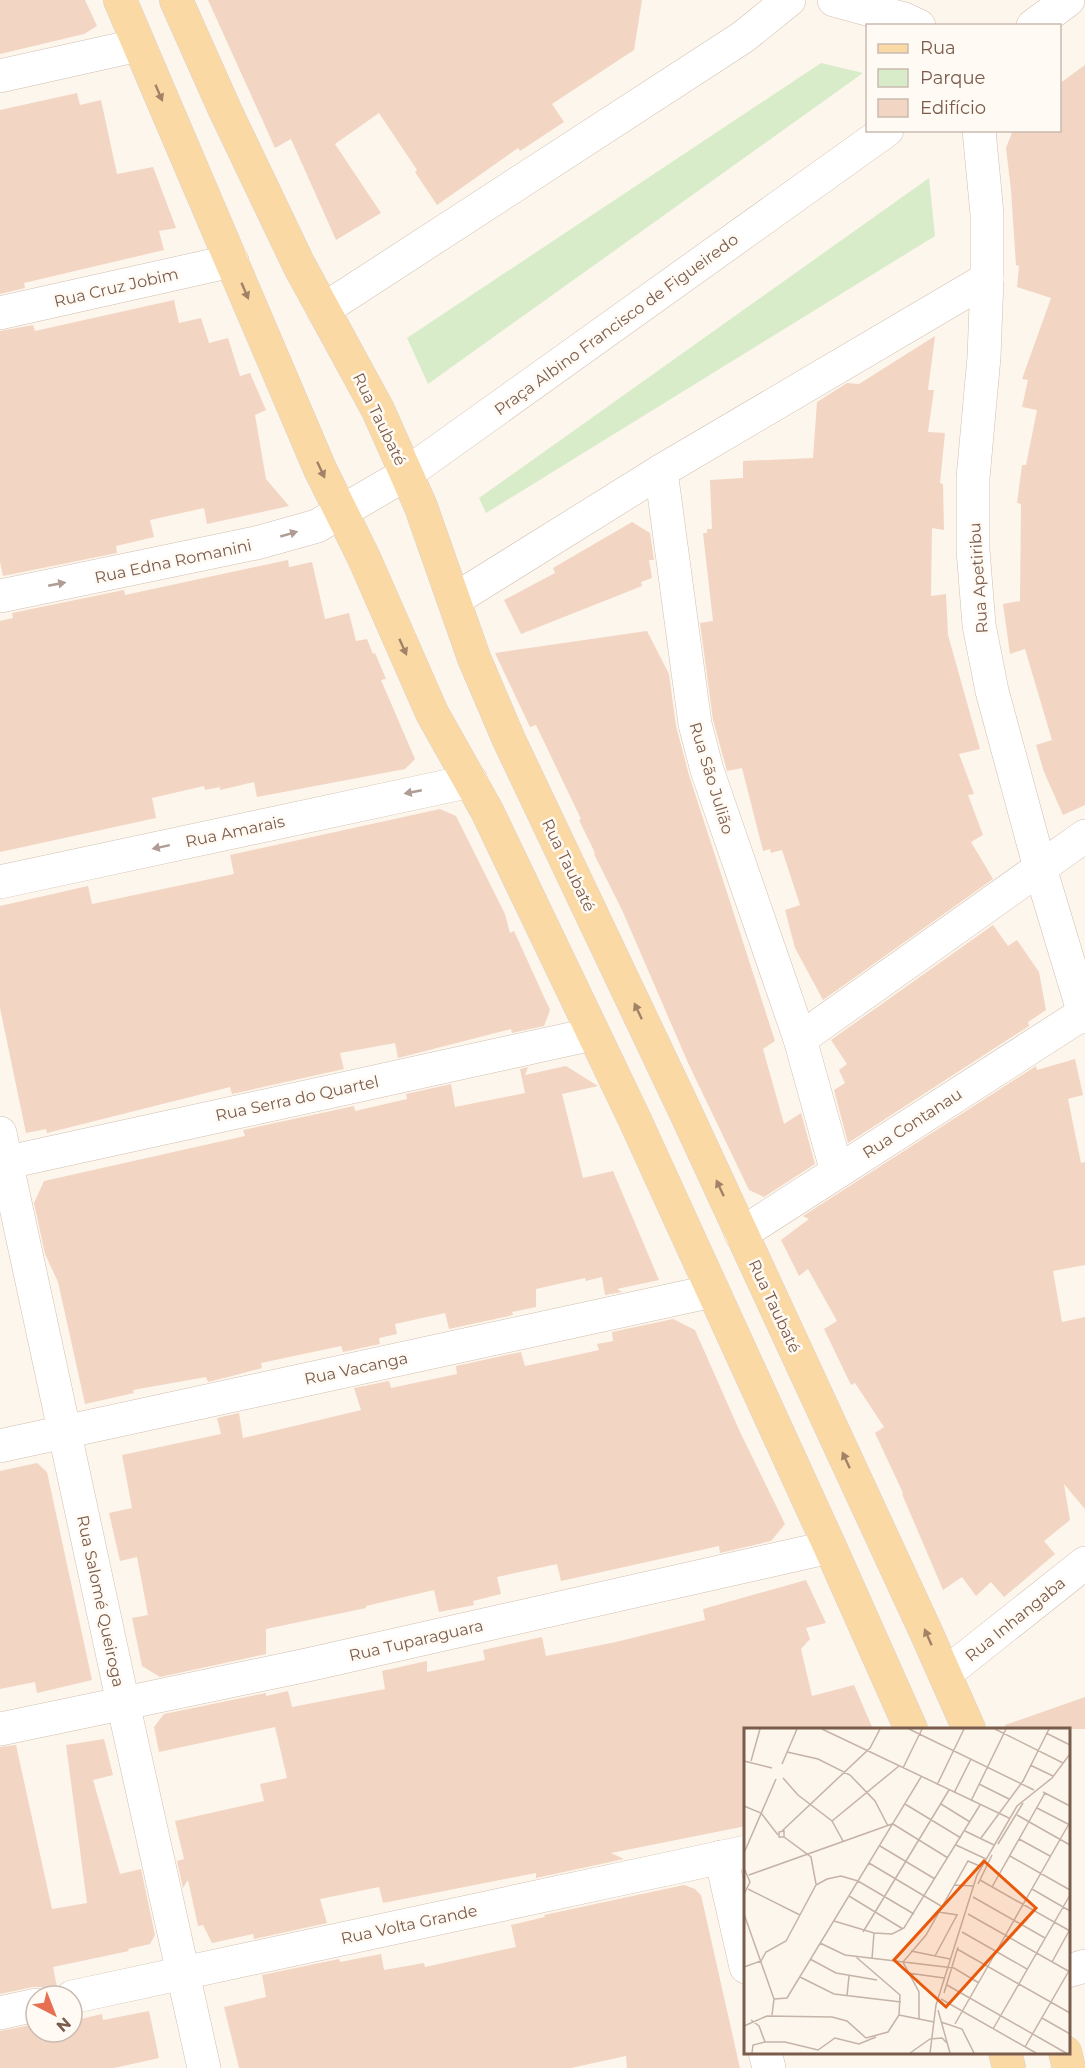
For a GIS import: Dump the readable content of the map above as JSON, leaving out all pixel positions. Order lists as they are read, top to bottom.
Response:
{
  "streets": {
    "main road": ["Rua Taubaté"],
    "street": [
      "Rua Cruz Jobim",
      "Praça Albino Francisco de Figueiredo",
      "Rua Edna Romanini",
      "Rua Apetiribu",
      "Rua São Julião",
      "Rua Amarais",
      "Rua Serra do Quartel",
      "Rua Contanau",
      "Rua Vacanga",
      "Rua Salomé Queiroga",
      "Rua Inhangaba",
      "Rua Tuparaguara",
      "Rua Volta Grande"
    ]
  },
  "crossings": [
    ["Praça Albino Francisco de Figueiredo", "Rua Taubaté"],
    ["Praça Albino Francisco de Figueiredo", "Rua Edna Romanini"],
    ["Rua Taubaté", "Rua Contanau"],
    ["Rua Taubaté", "Rua Inhangaba"],
    ["Rua Apetiribu", "Rua Contanau"],
    ["Rua São Julião", "Rua Contanau"],
    ["Rua Serra do Quartel", "Rua Salomé Queiroga"],
    ["Rua Vacanga", "Rua Salomé Queiroga"],
    ["Rua Salomé Queiroga", "Rua Tuparaguara"],
    ["Rua Salomé Queiroga", "Rua Volta Grande"]
  ],
  "one_way": ["Rua Edna Romanini", "Rua Amarais"],
  "legend": ["Rua", "Parque", "Edifício"],
  "north": "bottom right"
}
